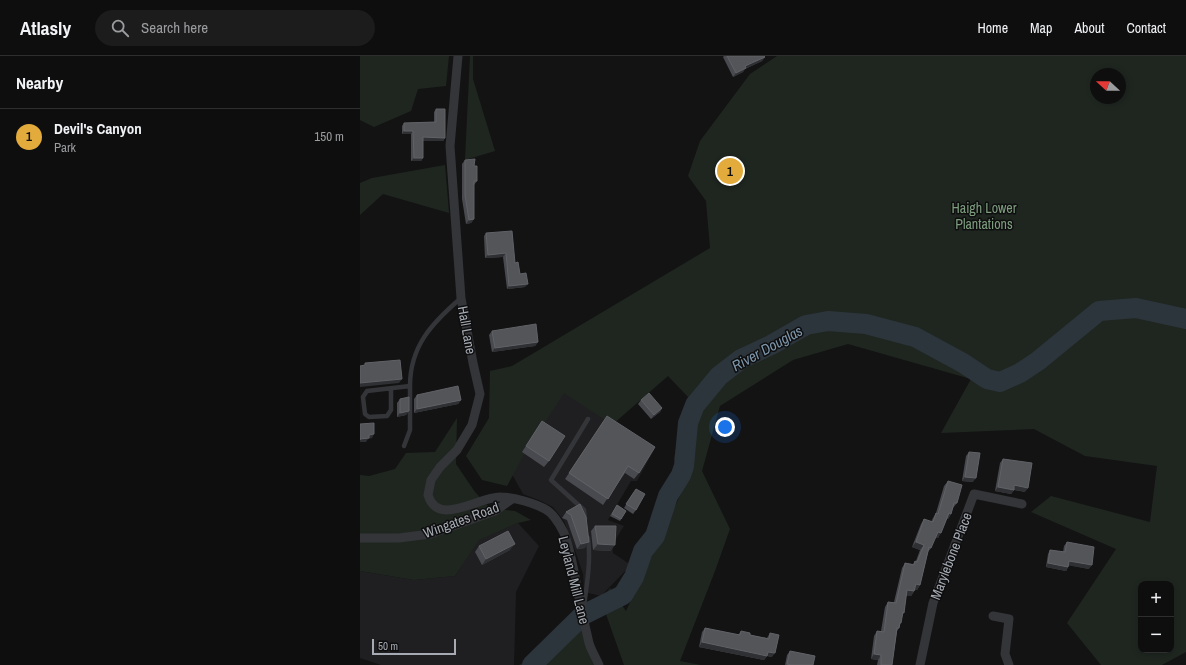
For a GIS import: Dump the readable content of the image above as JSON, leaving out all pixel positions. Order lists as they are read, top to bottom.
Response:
{
  "streets": {
    "street": [
      "Hall Lane",
      "Wingates Road",
      "Marylebone Place",
      "Leyland Mill Lane"
    ]
  },
  "crossings": [
    ["Hall Lane", "Wingates Road"],
    ["Hall Lane", "Leyland Mill Lane"],
    ["Wingates Road", "Leyland Mill Lane"]
  ],
  "water": ["River Douglas"],
  "parks": ["Haigh Lower Plantations"],
  "scale_bar": "50 m",
  "north": "left",
  "page": {
    "header": "Atlasly",
    "search": "Search here",
    "nav": [
      "Home",
      "Map",
      "About",
      "Contact"
    ],
    "heading": "Nearby",
    "list": [
      {
        "mark": "1",
        "name": "Devil's Canyon",
        "note": "Park",
        "value": "150 m"
      }
    ],
    "pins": "1",
    "map_buttons": ["+", "−"],
    "scale": "50 m"
  }
}
